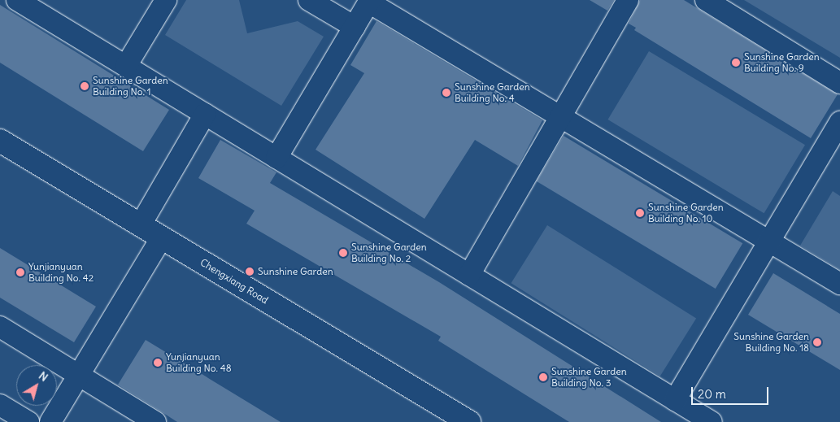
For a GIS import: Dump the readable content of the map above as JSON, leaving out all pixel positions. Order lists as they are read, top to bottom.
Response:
{
  "streets": {
    "main road": ["Chengxiang Road"]
  },
  "places": [
    "Sunshine Garden Building No. 9",
    "Sunshine Garden Building No. 1",
    "Sunshine Garden Building No. 4",
    "Sunshine Garden Building No. 10",
    "Sunshine Garden Building No. 2",
    "Sunshine Garden",
    "Yunjianyuan Building No. 42",
    "Sunshine Garden Building No. 18",
    "Yunjianyuan Building No. 48",
    "Sunshine Garden Building No. 3"
  ],
  "scale_bar": "20 m",
  "north": "top right"
}
